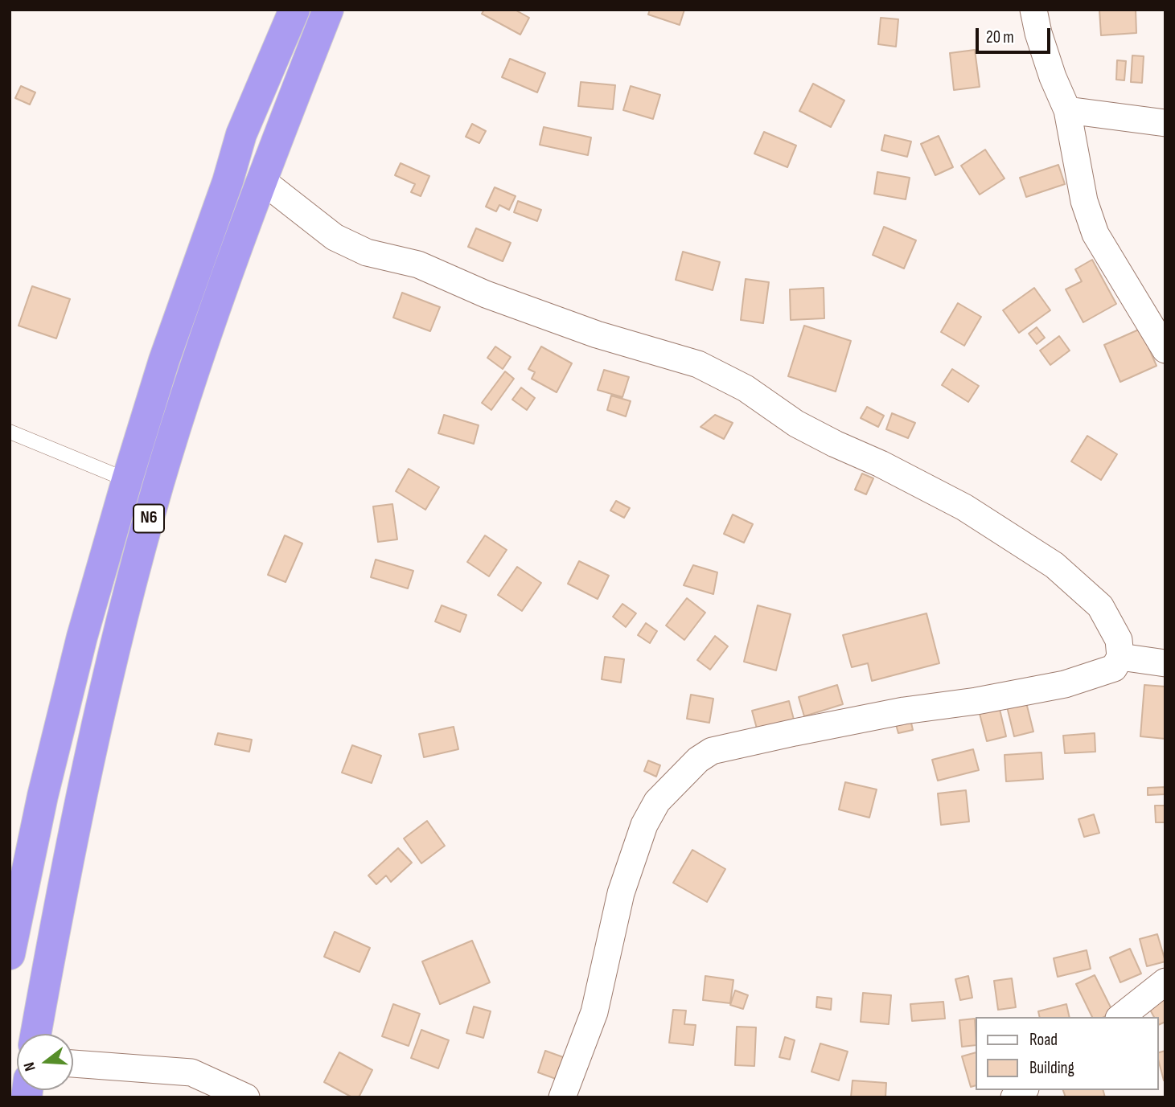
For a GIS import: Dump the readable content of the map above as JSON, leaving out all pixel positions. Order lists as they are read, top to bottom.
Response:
{
  "streets": {
    "highway": ["N6"]
  },
  "legend": ["Road", "Building"],
  "scale_bar": "20 m",
  "north": "left"
}
